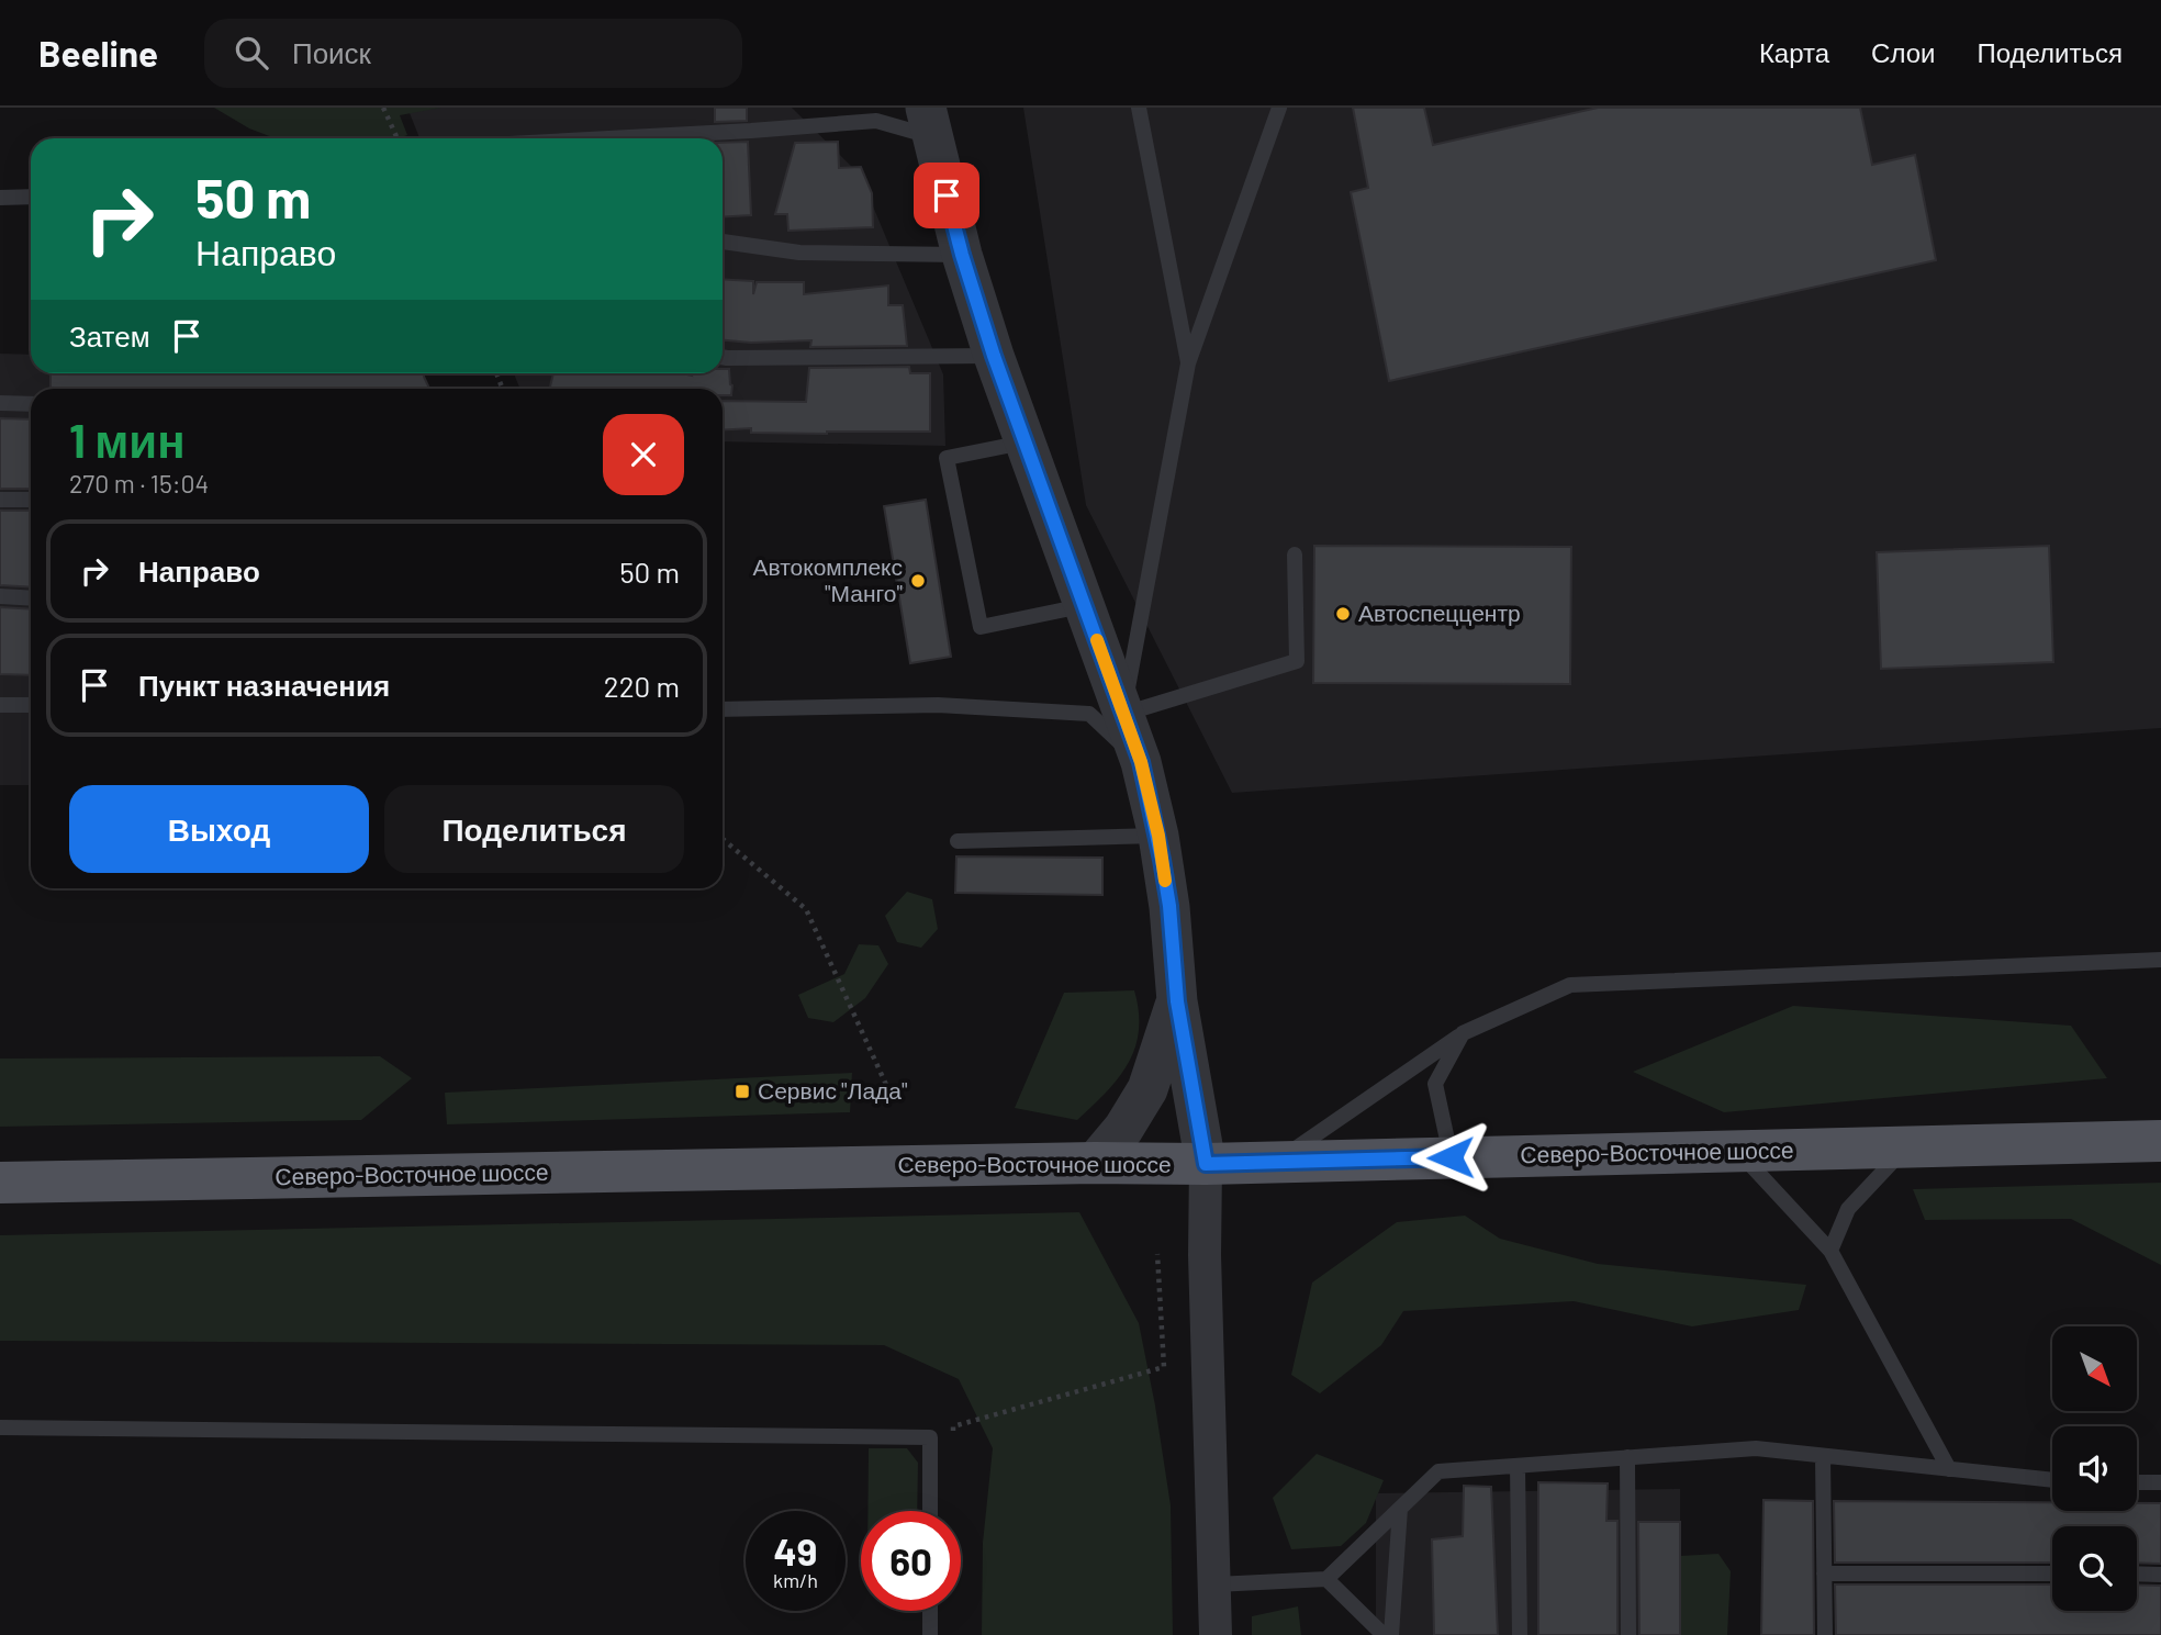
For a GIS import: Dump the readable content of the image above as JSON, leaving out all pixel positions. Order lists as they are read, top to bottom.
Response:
{
  "streets": {
    "main road": ["Северо-Восточное шоссе"]
  },
  "places": {
    "other": ["Автокомплекс \"Манго\"", "Автоспеццентр"],
    "transit": ["Сервис \"Лада\""]
  },
  "north": "bottom right",
  "page": {
    "header": "Beeline",
    "search": "Поиск",
    "nav": ["Карта", "Слои", "Поделиться"],
    "turn": ["50 m", "Направо"],
    "then": "Затем",
    "heading": ["1 мин", "270 m · 15:04"],
    "list": [
      {
        "name": "Направо",
        "value": "50 m"
      },
      {
        "name": "Пункт назначения",
        "value": "220 m"
      }
    ],
    "buttons": ["Выход", "Поделиться"],
    "speed": "49 km/h",
    "limit": "60"
  }
}
